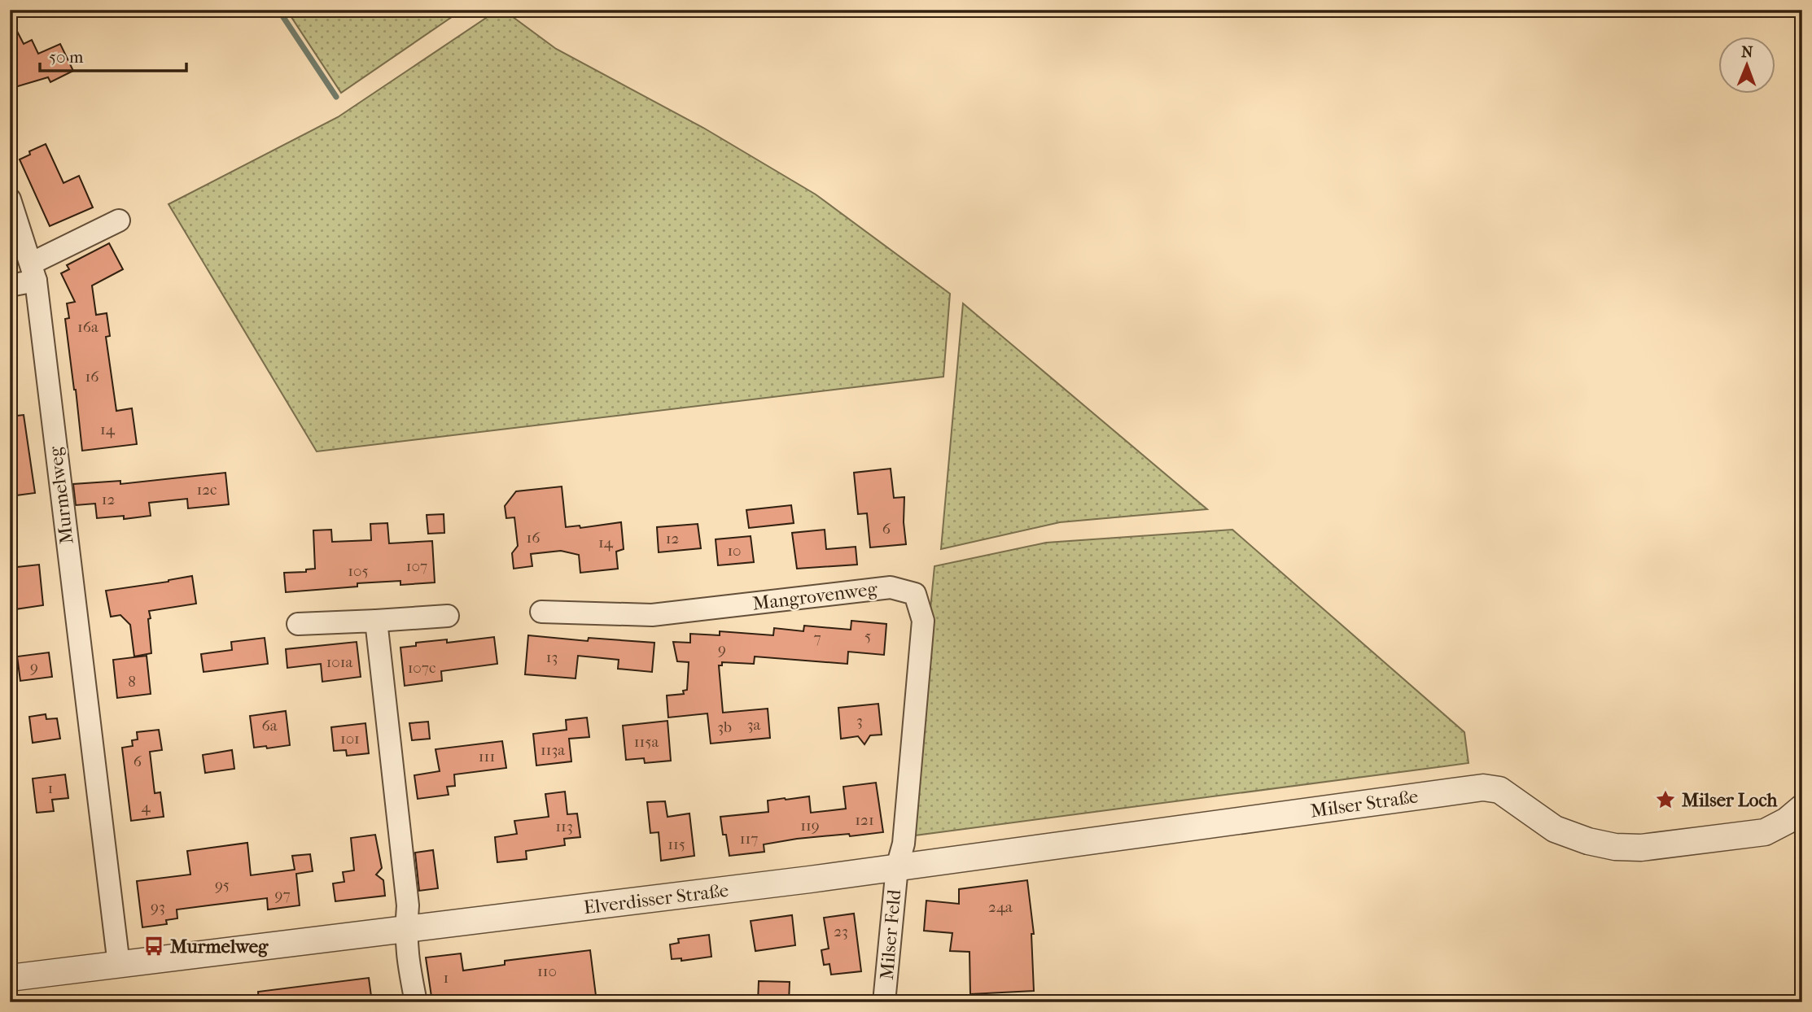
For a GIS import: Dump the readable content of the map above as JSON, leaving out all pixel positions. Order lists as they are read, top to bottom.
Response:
{
  "streets": {
    "street": [
      "Murmelweg",
      "Mangrovenweg",
      "Milser Straße",
      "Elverdisser Straße",
      "Milser Feld"
    ]
  },
  "crossings": [
    ["Murmelweg", "Elverdisser Straße"],
    ["Mangrovenweg", "Milser Straße"],
    ["Mangrovenweg", "Elverdisser Straße"],
    ["Mangrovenweg", "Milser Feld"],
    ["Milser Straße", "Elverdisser Straße"],
    ["Milser Straße", "Milser Feld"],
    ["Elverdisser Straße", "Milser Feld"]
  ],
  "places": {
    "place": ["Milser Loch"],
    "bus stop": ["Murmelweg"]
  },
  "house_numbers": [
    "16a",
    "16",
    "14",
    "12c",
    "12",
    "6",
    "16",
    "12",
    "14",
    "10",
    "107",
    "105",
    "5",
    "7",
    "9",
    "13",
    "101a",
    "9",
    "107c",
    "8",
    "3",
    "3a",
    "6a",
    "3b",
    "101",
    "115a",
    "113a",
    "111",
    "6",
    "1",
    "4",
    "121",
    "119",
    "113",
    "117",
    "115",
    "95",
    "97",
    "93",
    "24a",
    "23",
    "110",
    "1"
  ],
  "scale_bar": "50 m",
  "north": "top"
}
